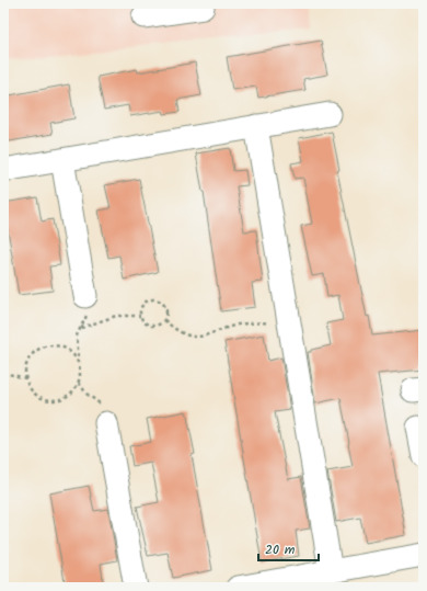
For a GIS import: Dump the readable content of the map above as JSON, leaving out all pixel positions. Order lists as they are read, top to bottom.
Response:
{
  "scale_bar": "20 m"
}
